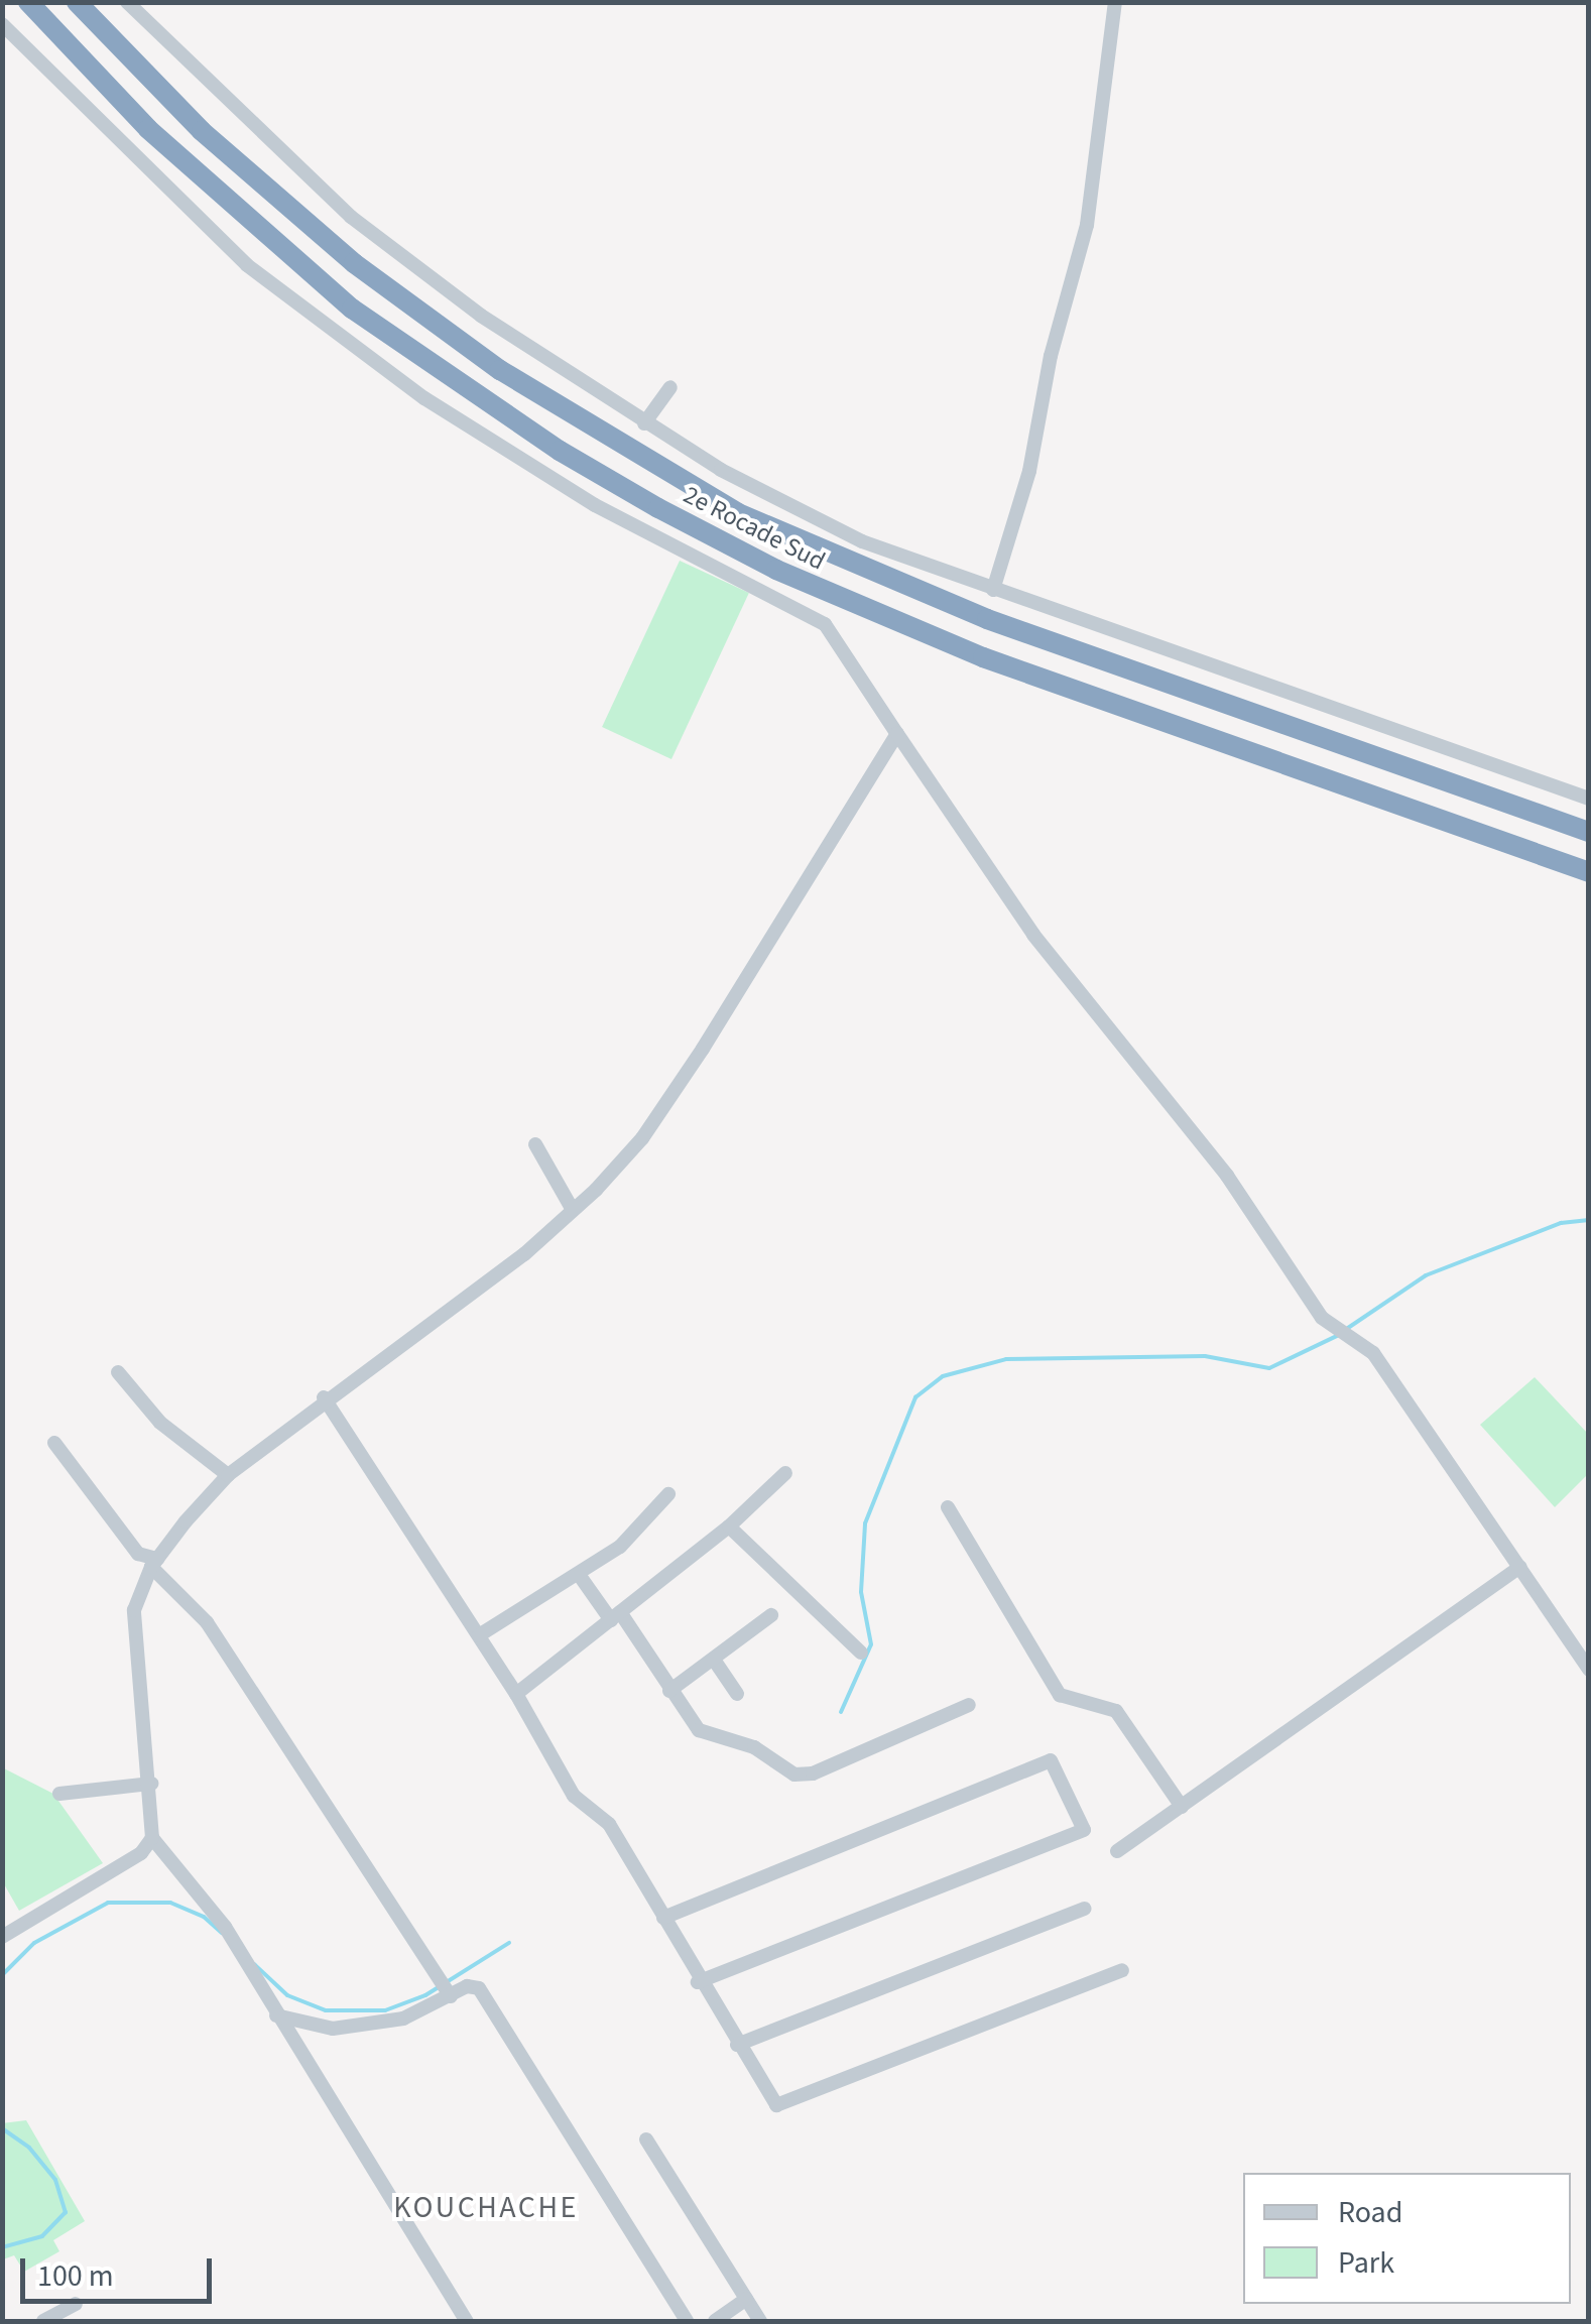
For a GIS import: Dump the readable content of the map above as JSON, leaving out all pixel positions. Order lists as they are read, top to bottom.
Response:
{
  "streets": {
    "highway": ["2e Rocade Sud"]
  },
  "districts": ["KOUCHACHE"],
  "legend": ["Road", "Park"],
  "scale_bar": "100 m"
}
